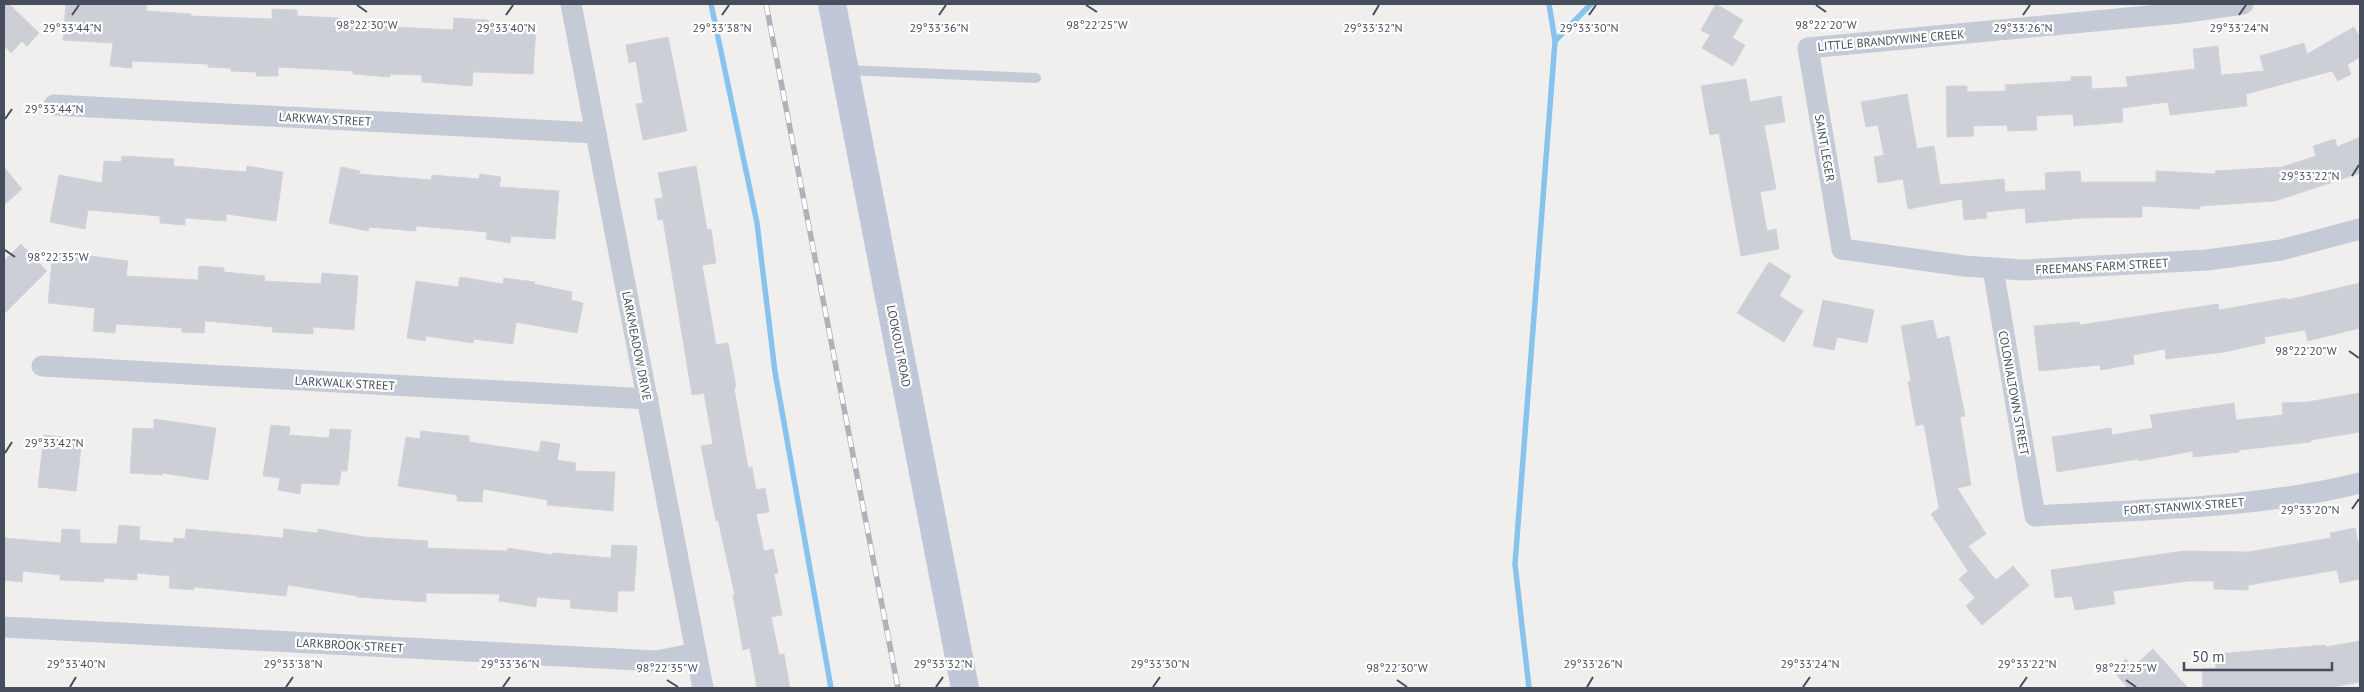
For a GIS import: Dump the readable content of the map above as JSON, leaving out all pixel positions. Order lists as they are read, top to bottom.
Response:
{
  "streets": {
    "street": [
      "LITTLE BRANDYWINE CREEK",
      "LARKWAY STREET",
      "SAINT LEGER",
      "FREEMANS FARM STREET",
      "LARKMEADOW DRIVE",
      "LOOKOUT ROAD",
      "LARKWALK STREET",
      "COLONIALTOWN STREET",
      "FORT STANWIX STREET",
      "LARKBROOK STREET"
    ]
  },
  "crossings": [
    ["LITTLE BRANDYWINE CREEK", "SAINT LEGER"],
    ["LARKWAY STREET", "LARKMEADOW DRIVE"],
    ["SAINT LEGER", "FREEMANS FARM STREET"],
    ["FREEMANS FARM STREET", "COLONIALTOWN STREET"],
    ["LARKMEADOW DRIVE", "LARKWALK STREET"],
    ["LARKMEADOW DRIVE", "LARKBROOK STREET"],
    ["COLONIALTOWN STREET", "FORT STANWIX STREET"]
  ],
  "scale_bar": "50 m",
  "coordinates": [
    "98°22'30\"W",
    "98°22'25\"W",
    "98°22'20\"W",
    "29°33'32\"N",
    "29°33'44\"N",
    "29°33'40\"N",
    "29°33'38\"N",
    "29°33'36\"N",
    "29°33'30\"N",
    "29°33'26\"N",
    "29°33'24\"N",
    "29°33'22\"N",
    "98°22'35\"W",
    "29°33'42\"N",
    "29°33'20\"N"
  ]
}
